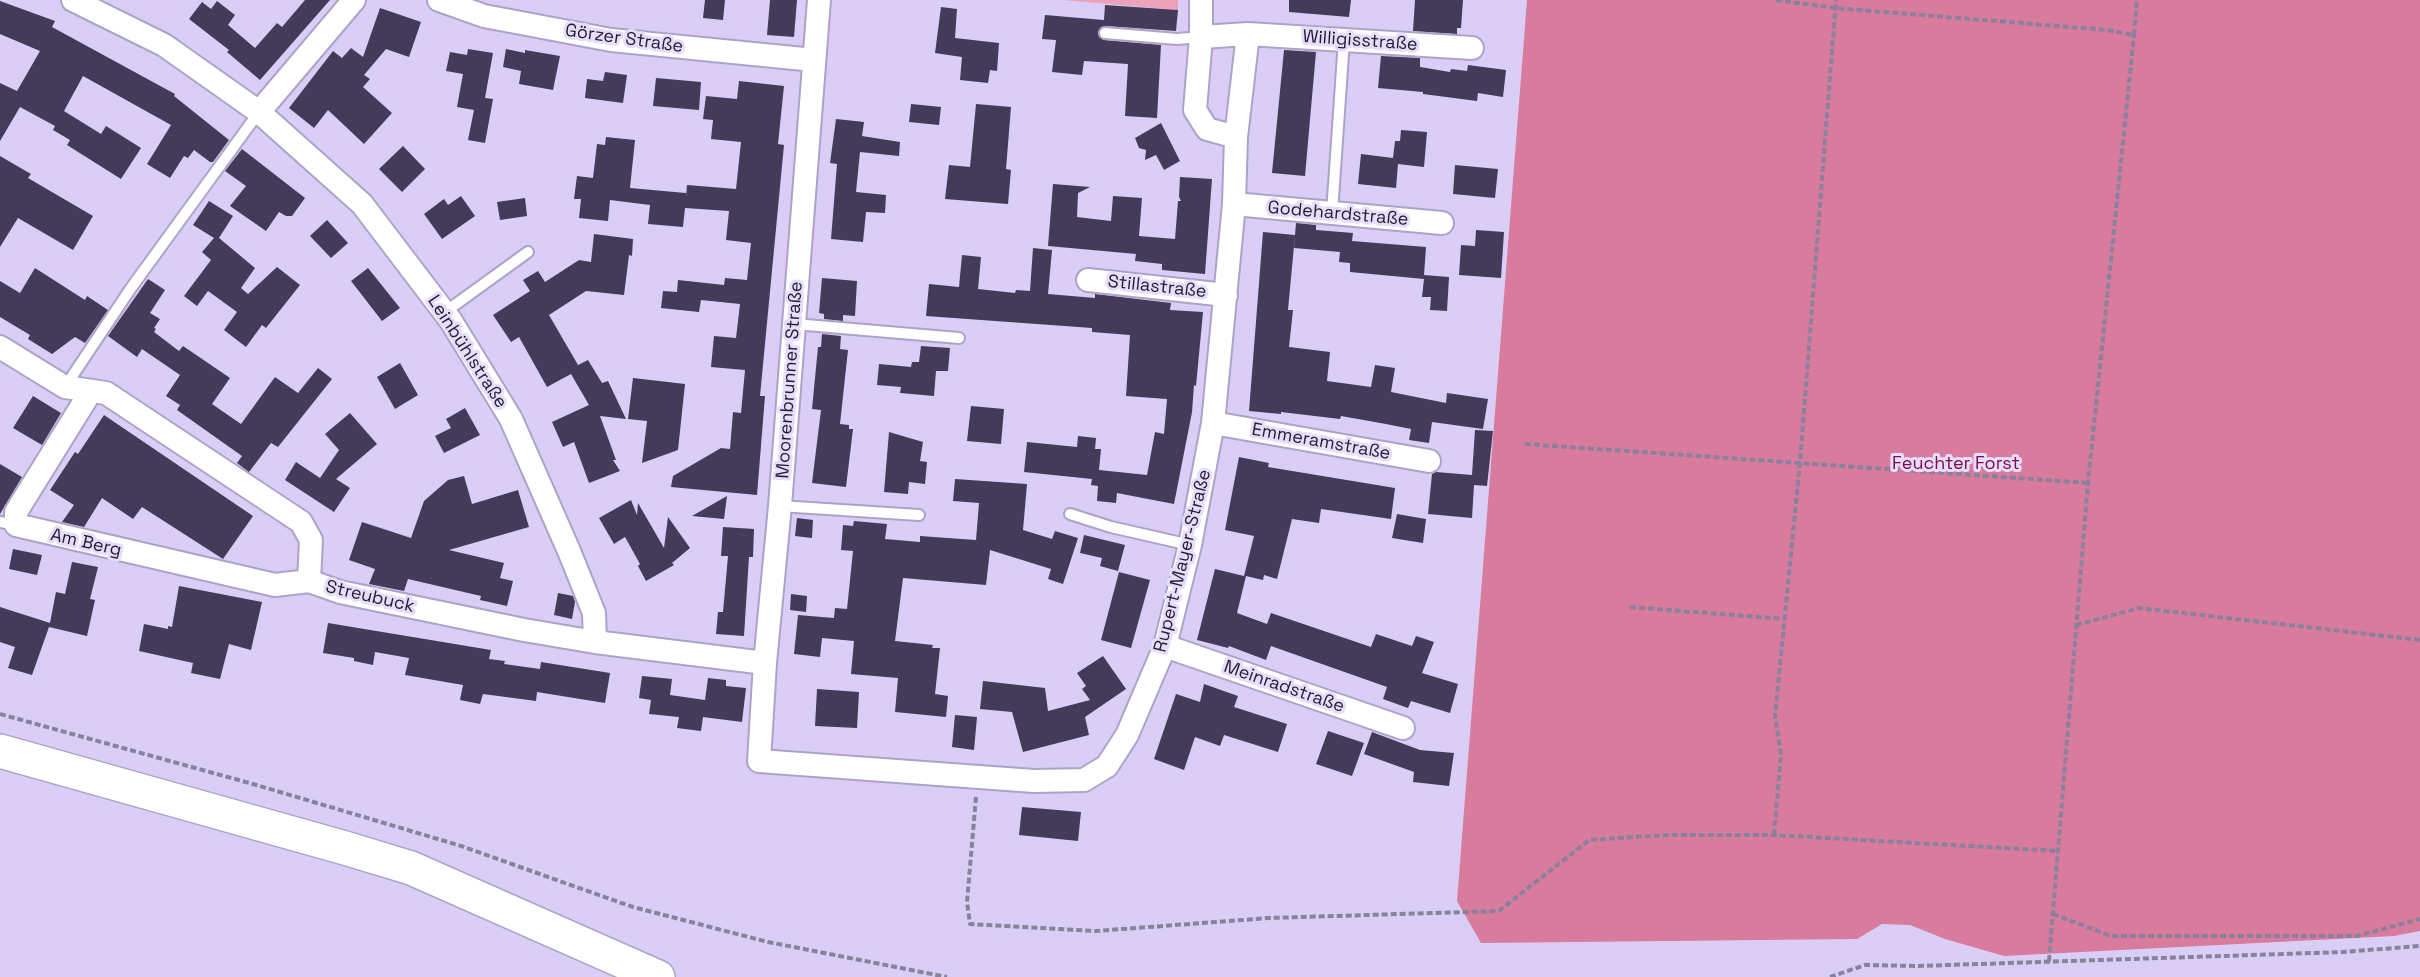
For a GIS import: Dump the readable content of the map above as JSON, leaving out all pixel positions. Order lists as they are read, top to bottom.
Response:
{
  "streets": {
    "street": [
      "Görzer Straße",
      "Willigisstraße",
      "Godehardstraße",
      "Stillastraße",
      "Leinbühlstraße",
      "Moorenbrunner Straße",
      "Emmeramstraße",
      "Am Berg",
      "Rupert-Mayer-Straße",
      "Streubuck",
      "Meinradstraße"
    ]
  },
  "crossings": [
    ["Görzer Straße", "Moorenbrunner Straße"],
    ["Willigisstraße", "Rupert-Mayer-Straße"],
    ["Godehardstraße", "Rupert-Mayer-Straße"],
    ["Stillastraße", "Rupert-Mayer-Straße"],
    ["Leinbühlstraße", "Streubuck"],
    ["Moorenbrunner Straße", "Rupert-Mayer-Straße"],
    ["Moorenbrunner Straße", "Streubuck"],
    ["Emmeramstraße", "Rupert-Mayer-Straße"],
    ["Am Berg", "Streubuck"],
    ["Rupert-Mayer-Straße", "Meinradstraße"]
  ],
  "parks": ["Feuchter Forst"]
}
